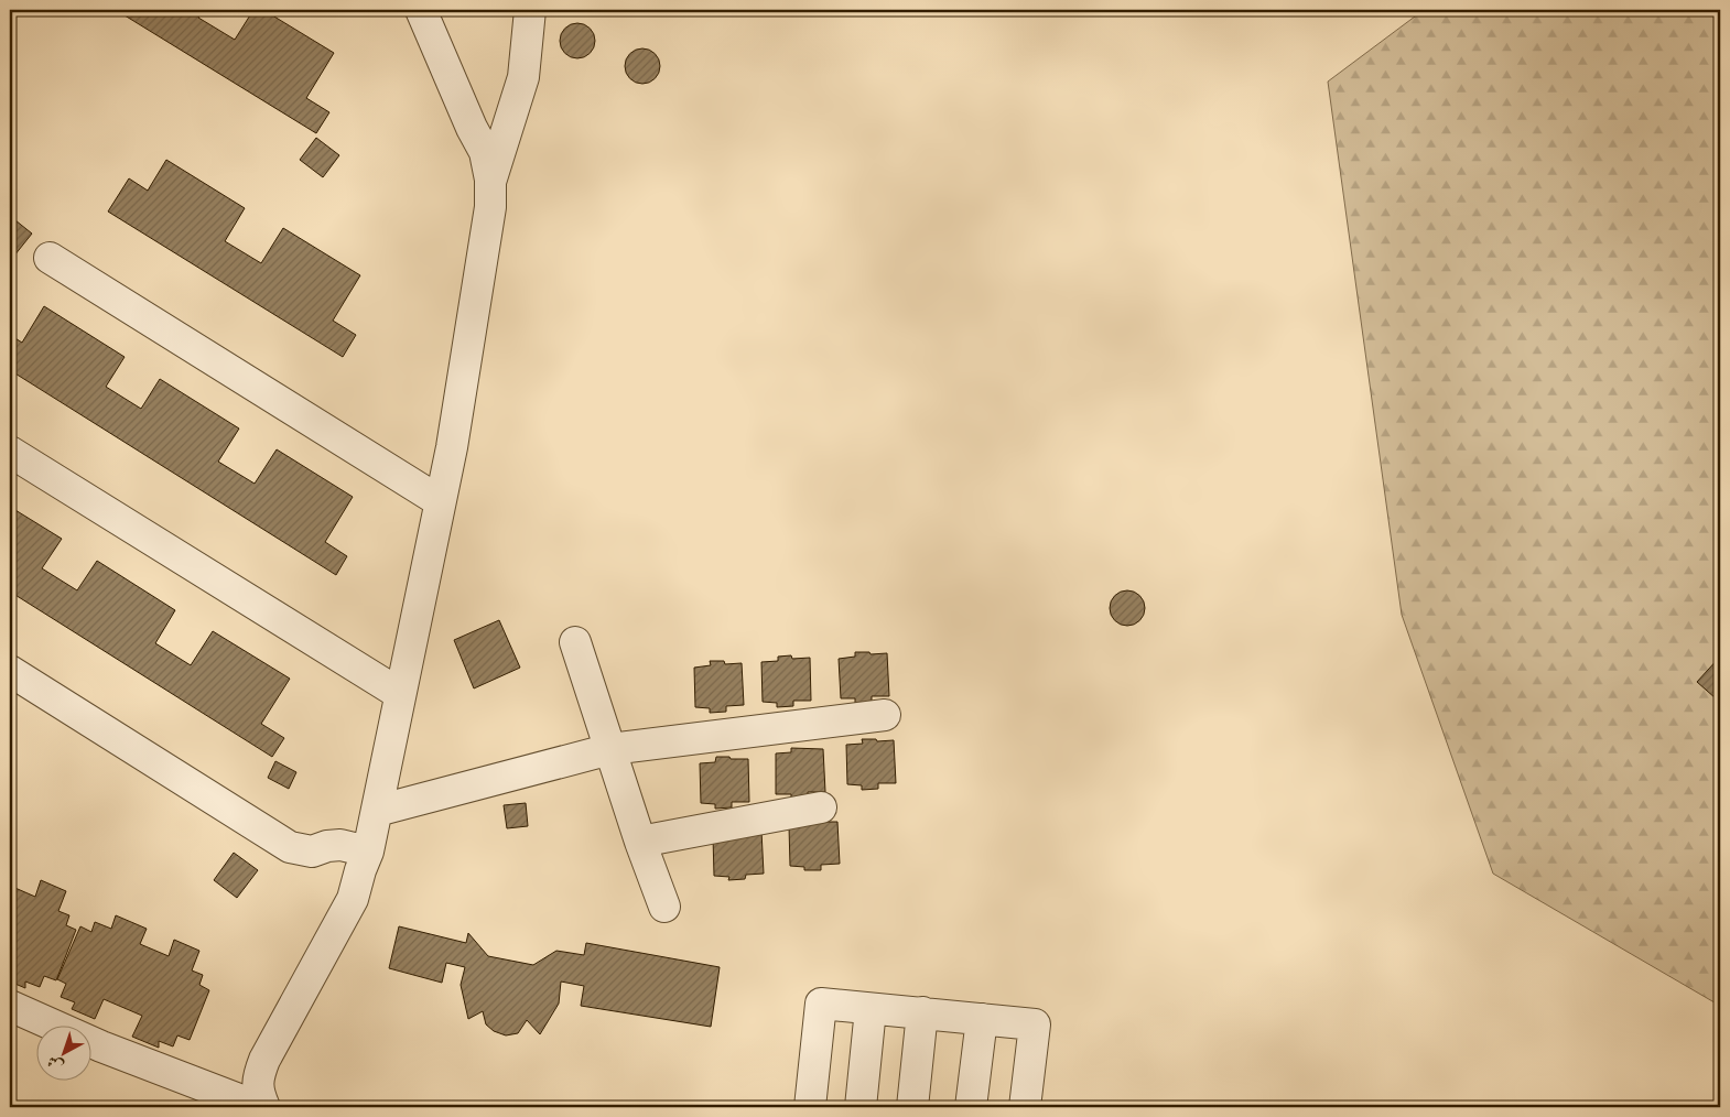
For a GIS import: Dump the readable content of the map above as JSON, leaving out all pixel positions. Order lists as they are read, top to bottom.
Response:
{
  "north": "bottom left"
}
